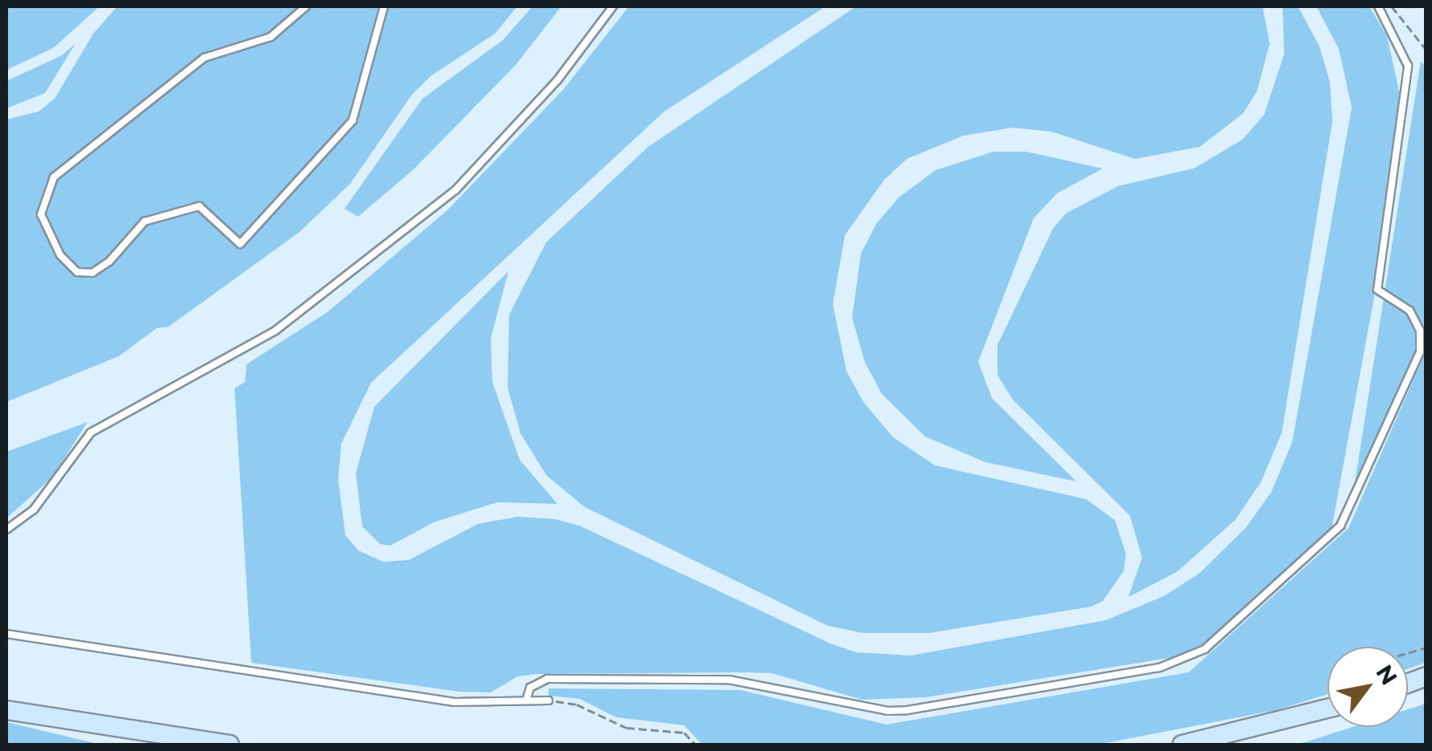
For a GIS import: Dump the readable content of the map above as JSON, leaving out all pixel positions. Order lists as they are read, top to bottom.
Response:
{
  "north": "top right"
}
